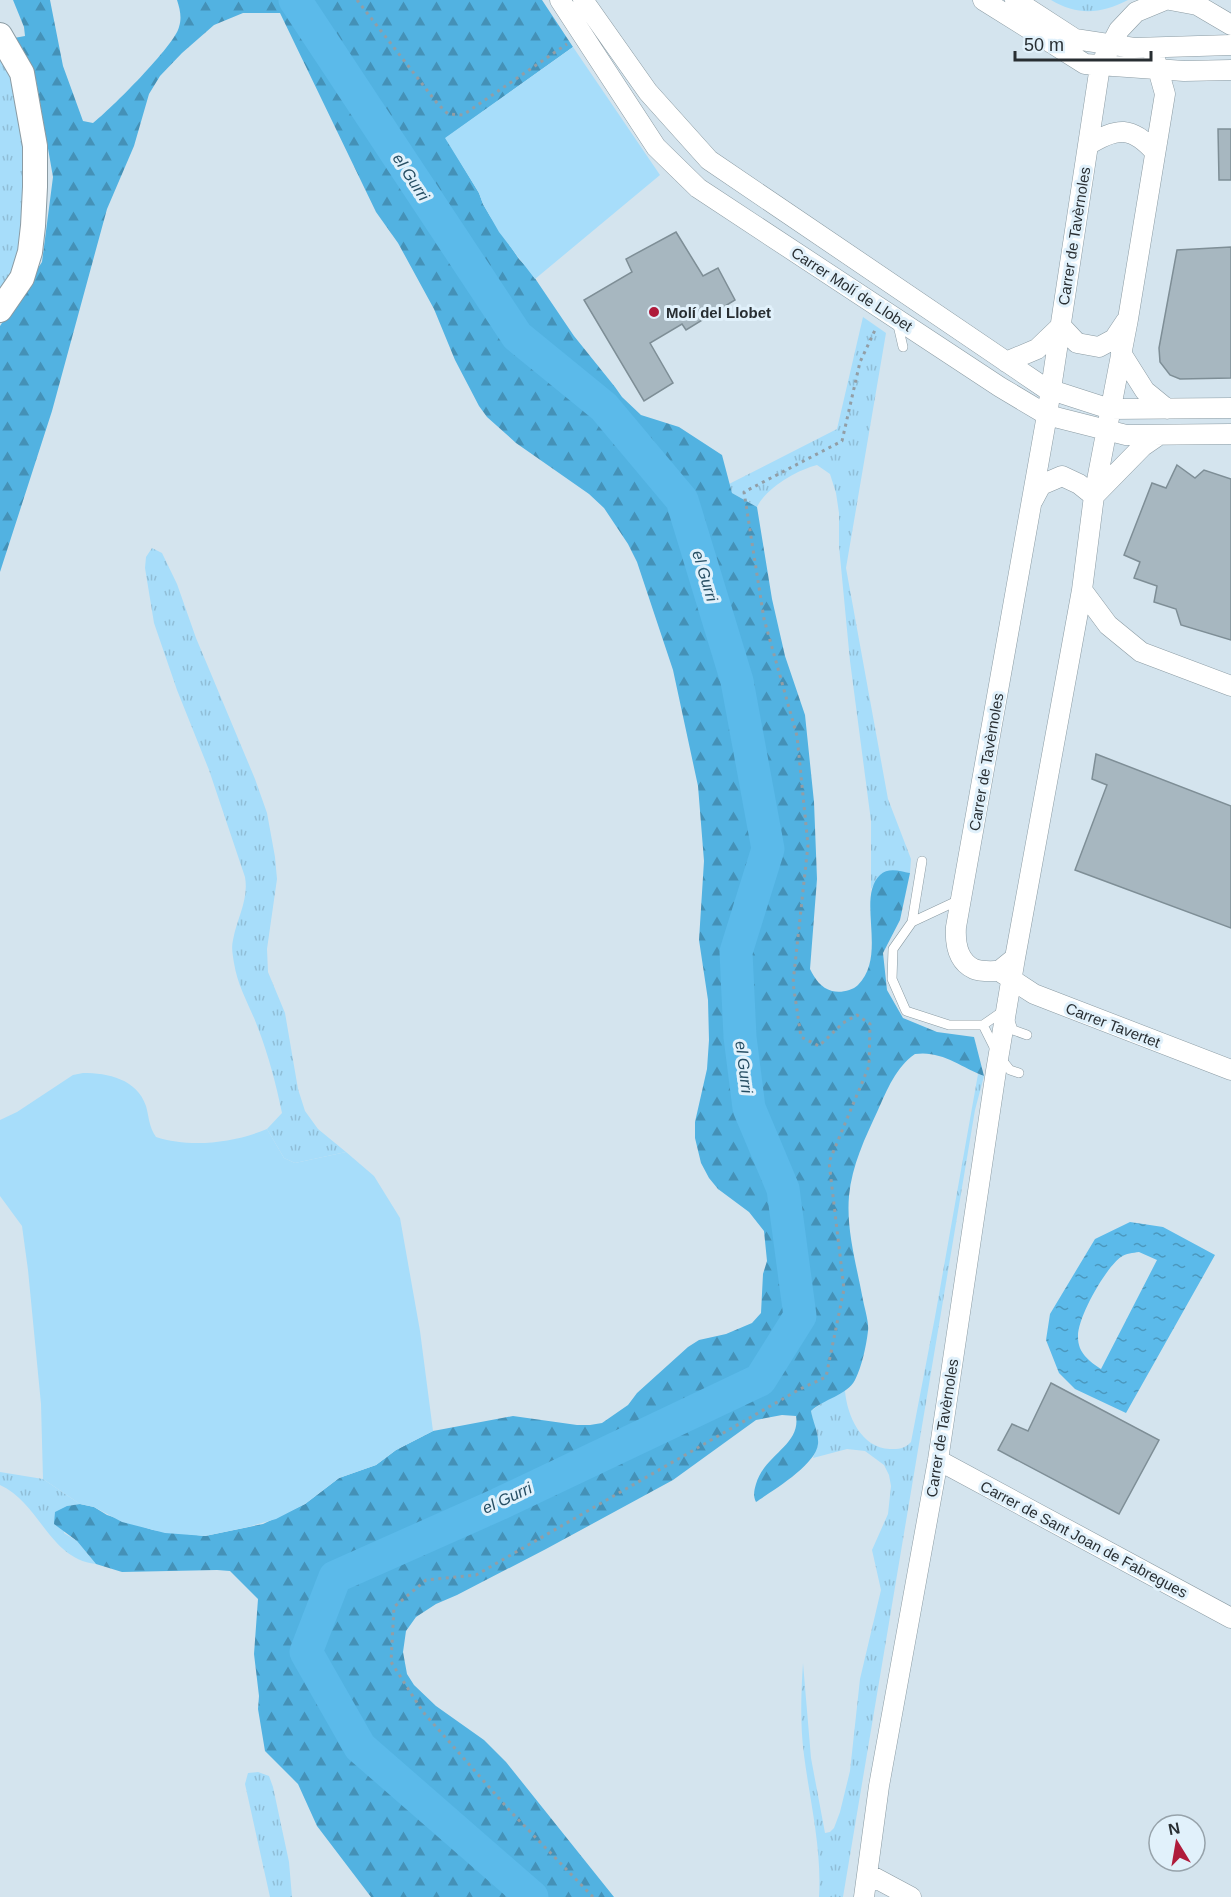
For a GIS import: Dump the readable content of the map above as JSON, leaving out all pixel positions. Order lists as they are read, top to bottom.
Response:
{
  "streets": {
    "street": [
      "Carrer de Tavèrnoles",
      "Carrer Molí de Llobet",
      "Carrer Tavertet",
      "Carrer de Sant Joan de Fabregues"
    ]
  },
  "crossings": [
    ["Carrer de Tavèrnoles", "Carrer Molí de Llobet"],
    ["Carrer de Tavèrnoles", "Carrer Tavertet"],
    ["Carrer de Tavèrnoles", "Carrer de Sant Joan de Fabregues"]
  ],
  "water": ["el Gurri"],
  "places": ["Molí del Llobet"],
  "scale_bar": "50 m",
  "north": "top"
}
